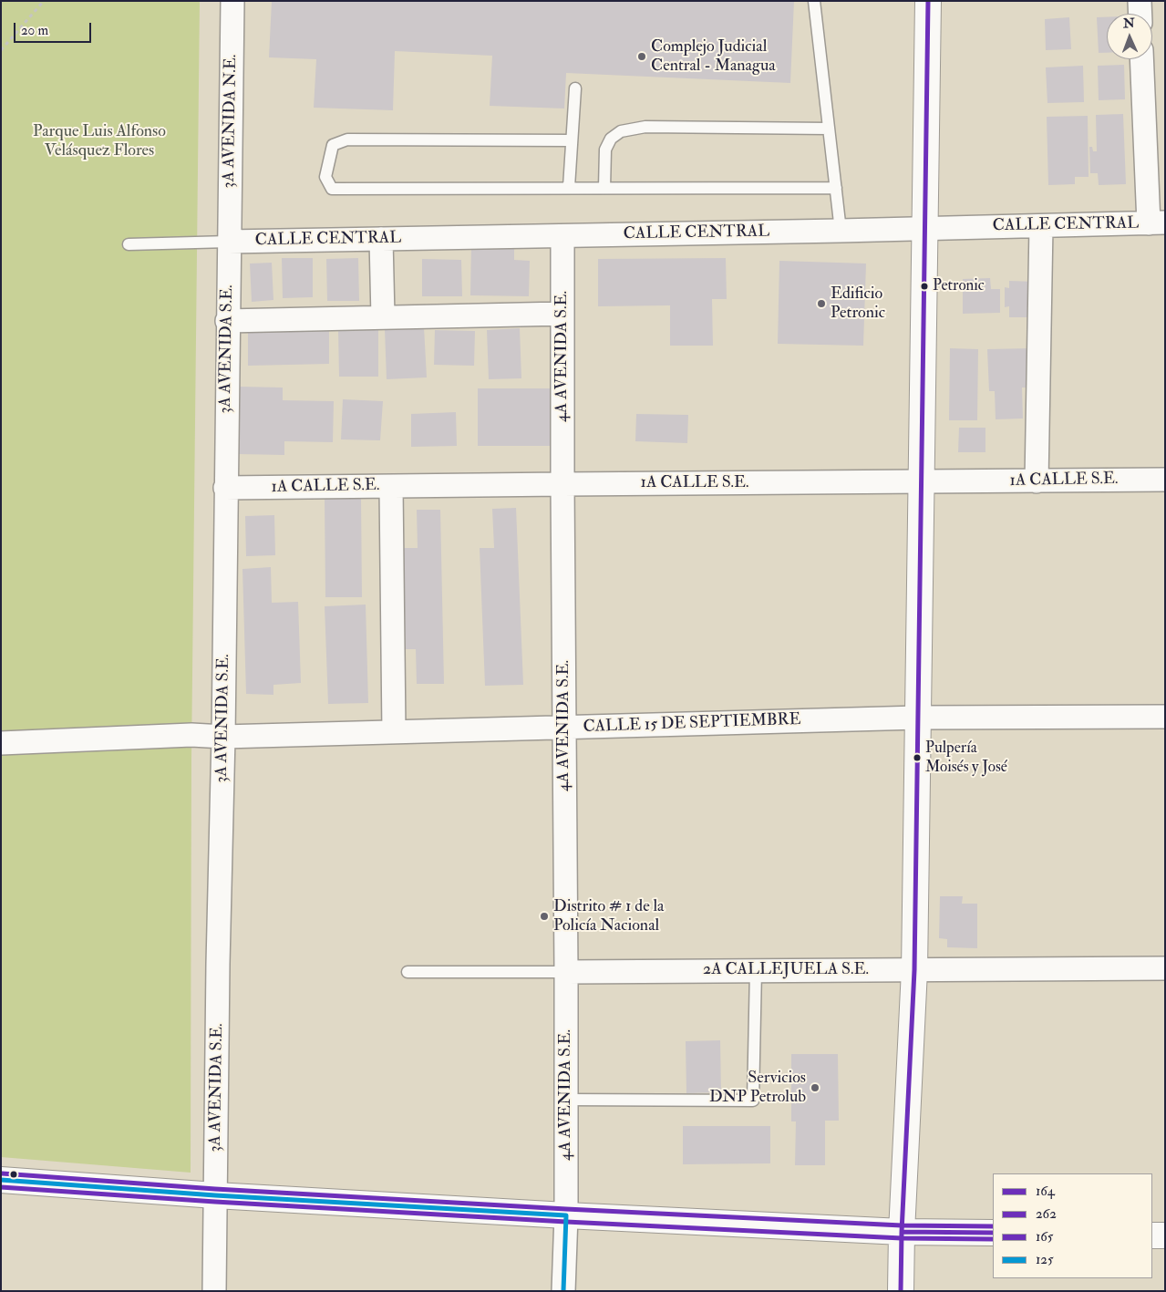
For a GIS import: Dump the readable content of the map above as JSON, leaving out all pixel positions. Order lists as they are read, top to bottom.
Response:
{
  "streets": {
    "street": [
      "3A AVENIDA N.E.",
      "CALLE CENTRAL",
      "3A AVENIDA S.E.",
      "4A AVENIDA S.E.",
      "1A CALLE S.E.",
      "CALLE 15 DE SEPTIEMBRE",
      "2A CALLEJUELA S.E."
    ]
  },
  "crossings": [
    ["3A AVENIDA N.E.", "CALLE CENTRAL"],
    ["3A AVENIDA N.E.", "3A AVENIDA S.E."],
    ["CALLE CENTRAL", "3A AVENIDA S.E."],
    ["CALLE CENTRAL", "4A AVENIDA S.E."],
    ["3A AVENIDA S.E.", "1A CALLE S.E."],
    ["3A AVENIDA S.E.", "CALLE 15 DE SEPTIEMBRE"],
    ["4A AVENIDA S.E.", "1A CALLE S.E."],
    ["4A AVENIDA S.E.", "CALLE 15 DE SEPTIEMBRE"],
    ["4A AVENIDA S.E.", "2A CALLEJUELA S.E."]
  ],
  "parks": ["Parque Luis Alfonso Velásquez Flores"],
  "places": [
    "Complejo Judicial Central - Managua",
    "Petronic",
    "Edificio Petronic",
    "Pulpería Moisés y José",
    "Distrito # 1 de la Policía Nacional",
    "Servicios DNP Petrolub"
  ],
  "lines": [
    "transit line 164",
    "transit line 165",
    "transit line 125",
    "transit line 262"
  ],
  "legend": [
    "164",
    "262",
    "165",
    "125"
  ],
  "scale_bar": "20 m",
  "north": "top"
}
